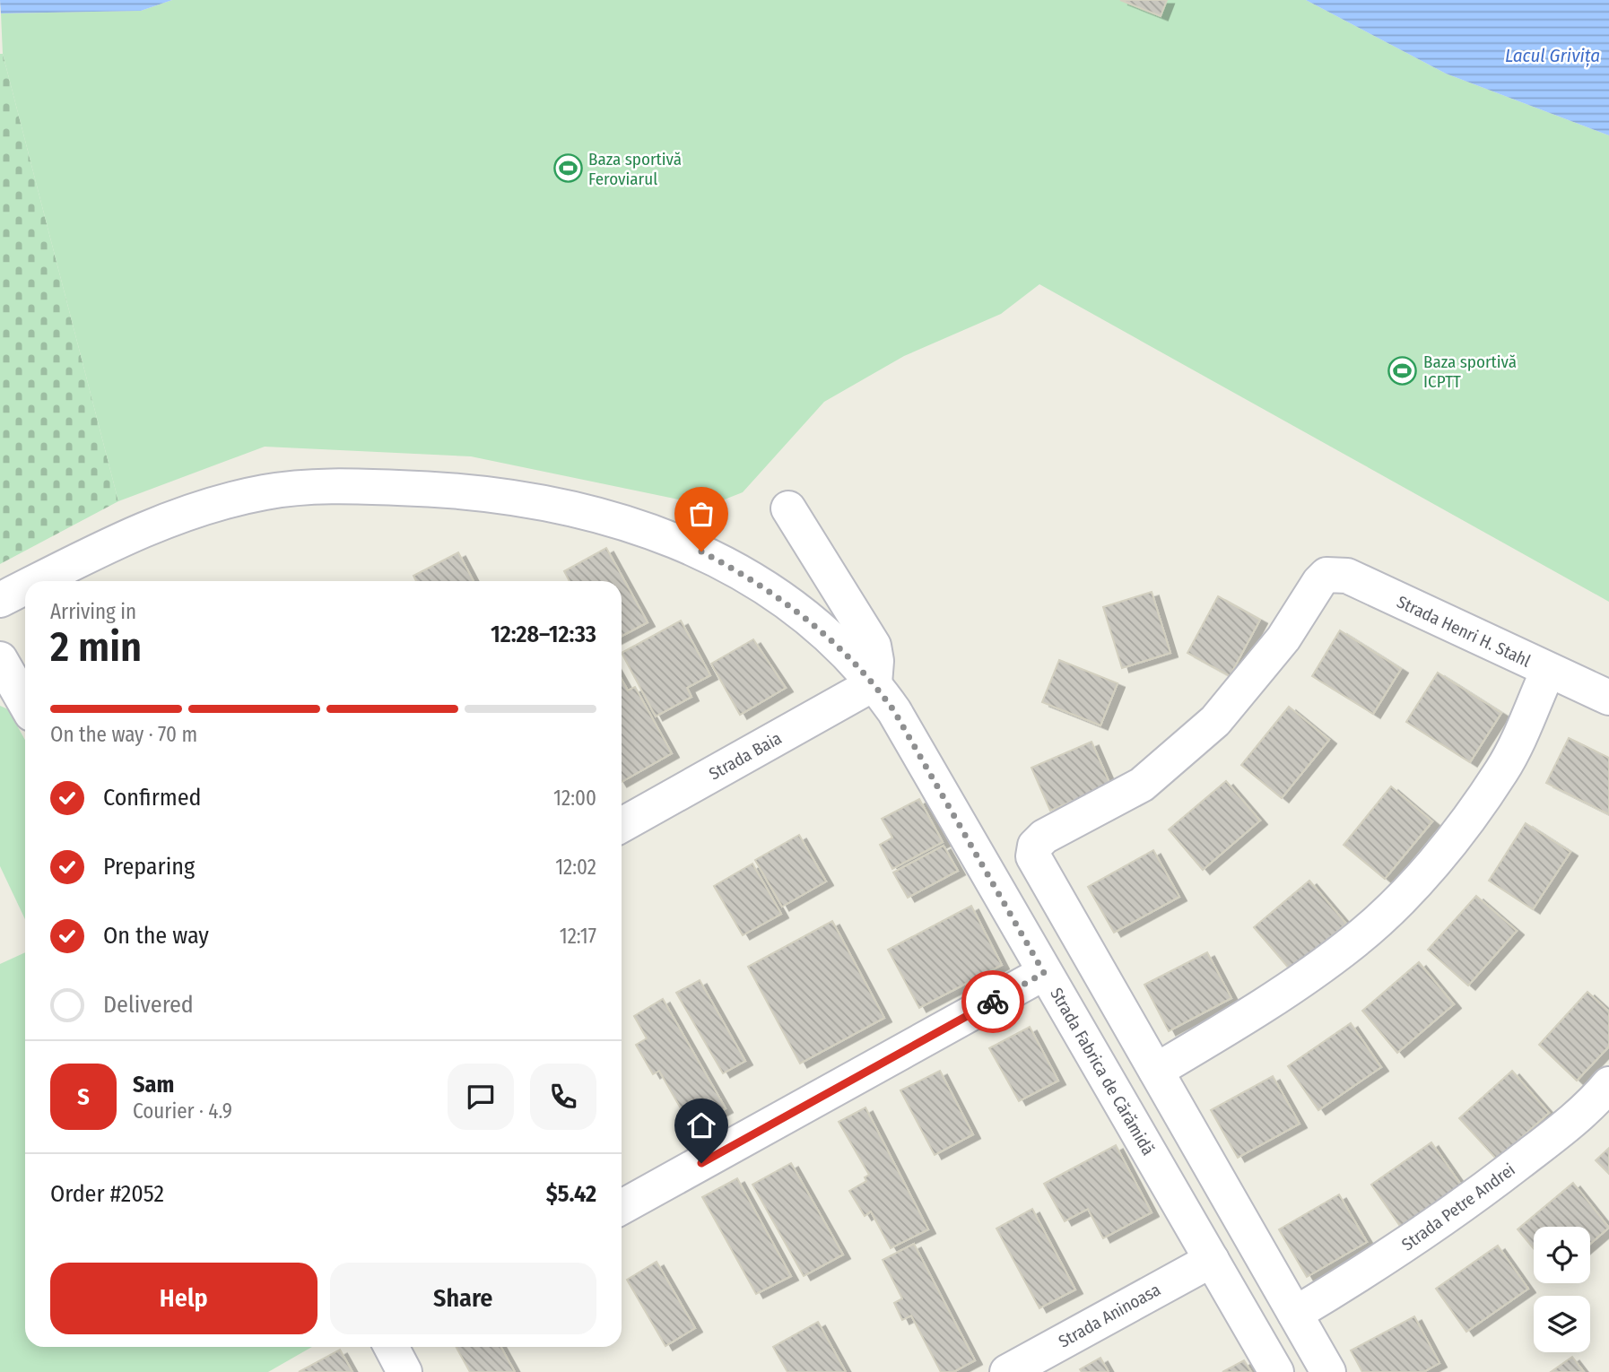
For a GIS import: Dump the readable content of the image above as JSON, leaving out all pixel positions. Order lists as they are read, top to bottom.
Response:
{
  "streets": {
    "street": [
      "Strada Henri H. Stahl",
      "Strada Baia",
      "Strada Fabrica de Cărămidă",
      "Strada Petre Andrei",
      "Strada Aninoasa"
    ]
  },
  "crossings": [
    ["Strada Baia", "Strada Fabrica de Cărămidă"],
    ["Strada Fabrica de Cărămidă", "Strada Aninoasa"]
  ],
  "water": ["Lacul Grivița"],
  "places": {
    "sports": ["Baza sportivă Feroviarul", "Baza sportivă ICPTT"]
  },
  "page": {
    "heading": ["2 min", "Arriving in", "12:28–12:33"],
    "panel": [
      "Sam",
      "Courier · 4.9",
      "Order #2052",
      "$5.42"
    ],
    "bar": "On the way · 70 m",
    "list": [
      ["Confirmed", "12:00"],
      ["Preparing", "12:02"],
      ["On the way", "12:17"],
      "Delivered"
    ],
    "round": "S",
    "buttons": ["Help", "Share"]
  }
}
